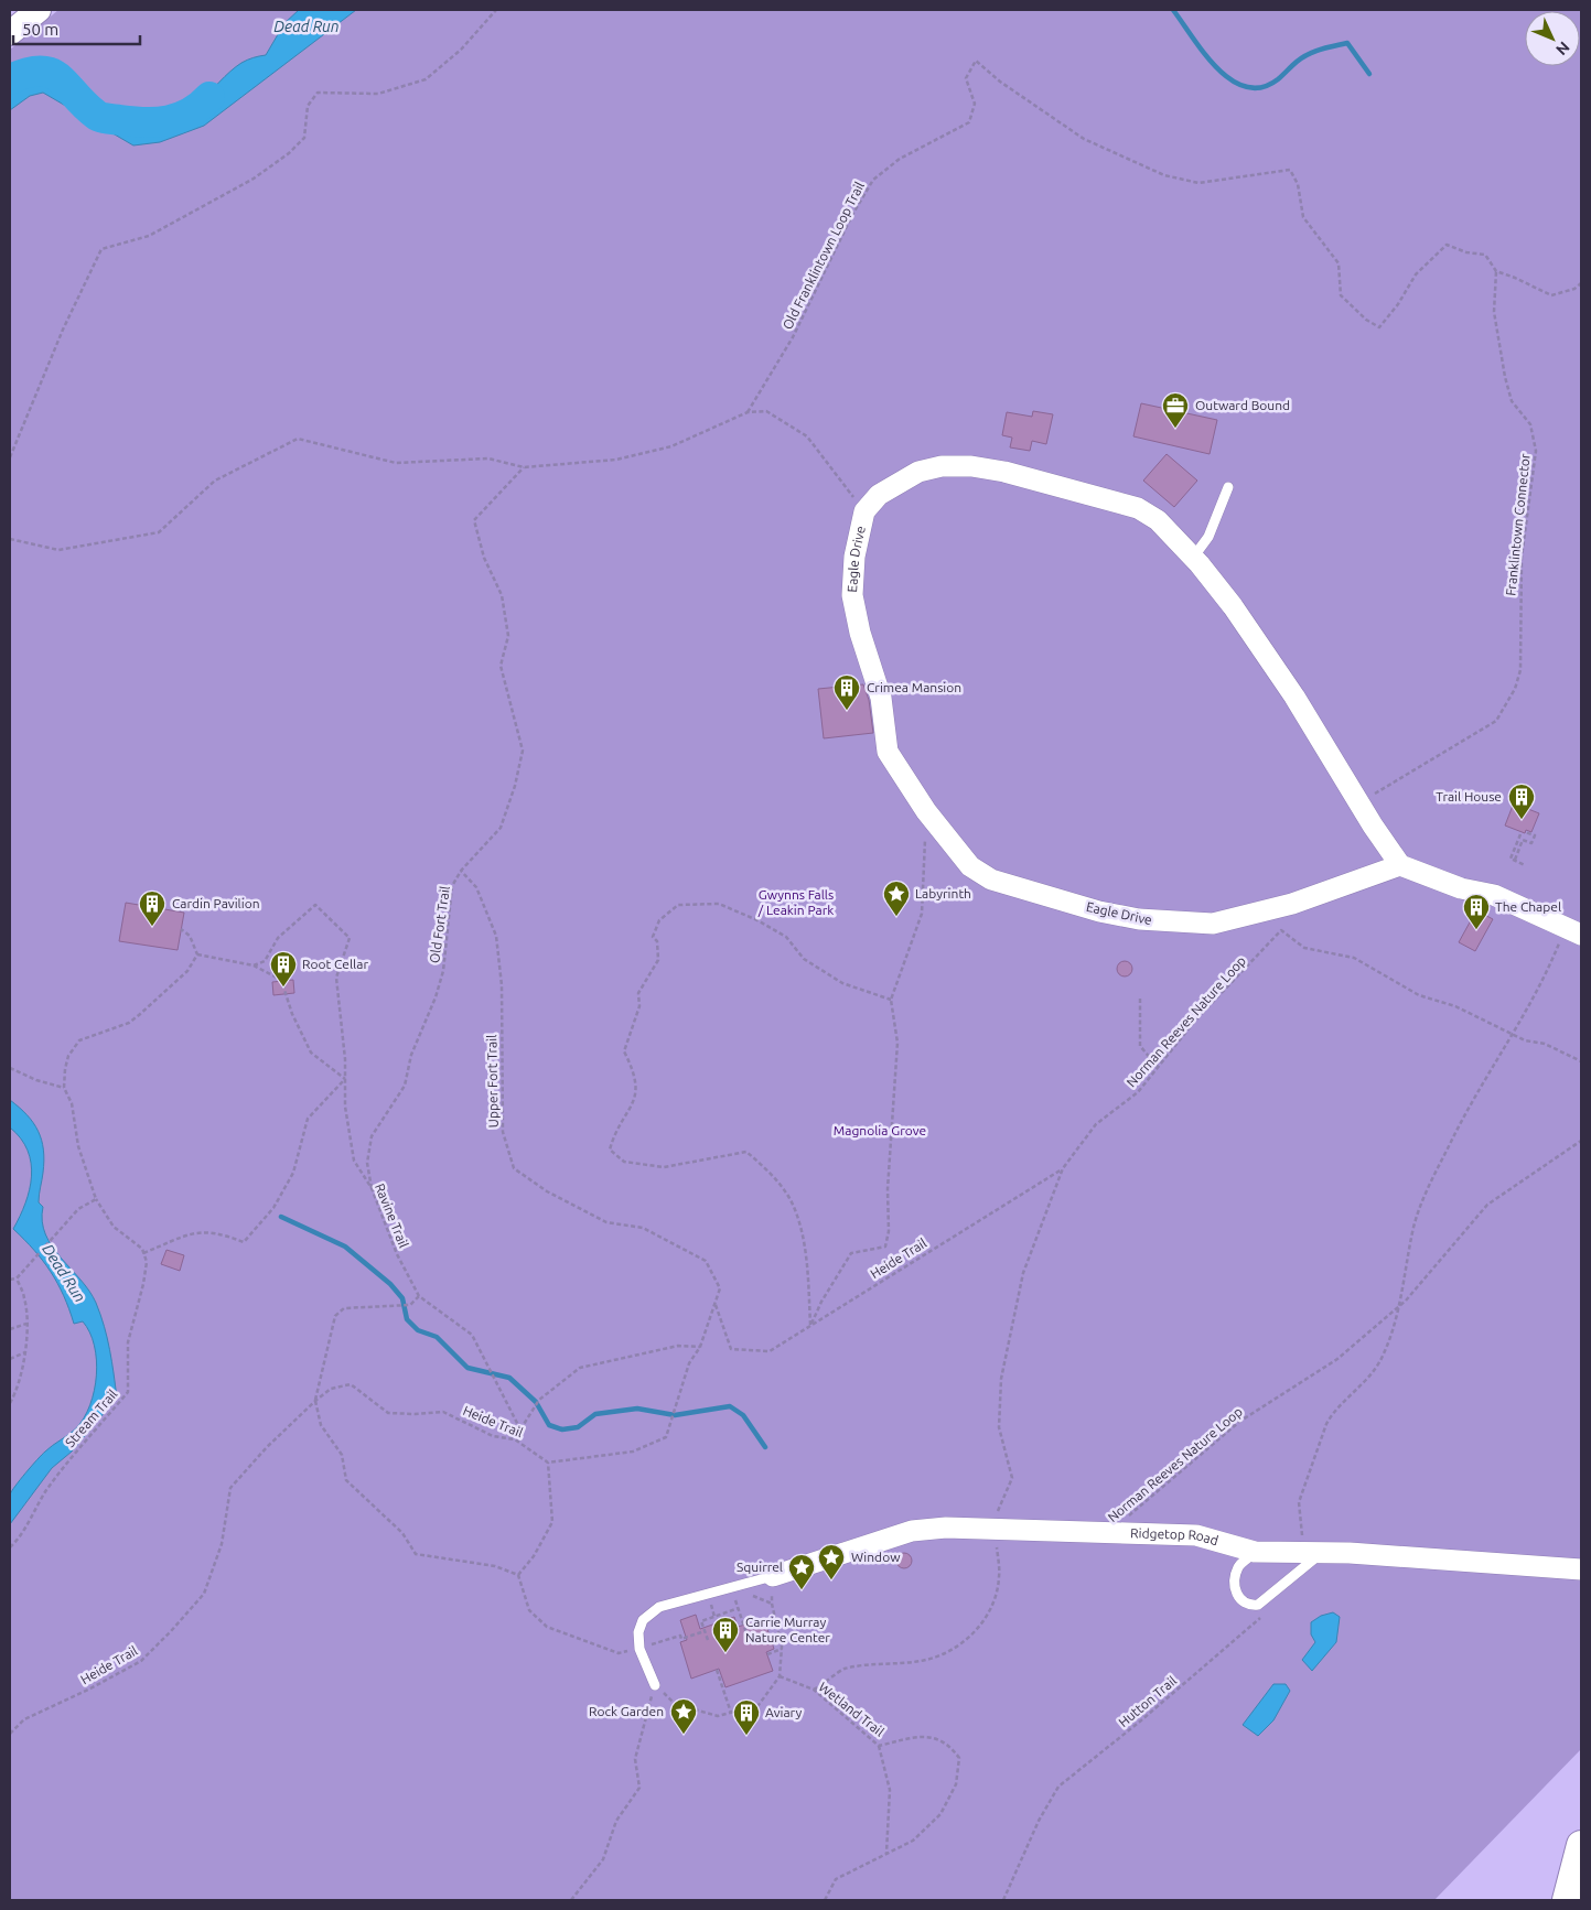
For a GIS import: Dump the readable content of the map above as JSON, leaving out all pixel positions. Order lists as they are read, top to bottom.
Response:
{
  "streets": {
    "street": ["Eagle Drive", "Ridgetop Road"],
    "path": [
      "Old Franklintown Loop Trail",
      "Franklintown Connector",
      "Old Fort Trail",
      "Norman Reeves Nature Loop",
      "Upper Fort Trail",
      "Ravine Trail",
      "Heide Trail",
      "Stream Trail",
      "Hutton Trail",
      "Wetland Trail"
    ]
  },
  "crossings": [
    ["Old Franklintown Loop Trail", "Franklintown Connector"],
    ["Franklintown Connector", "Eagle Drive"],
    ["Old Fort Trail", "Upper Fort Trail"],
    ["Old Fort Trail", "Ravine Trail"],
    ["Norman Reeves Nature Loop", "Heide Trail"],
    ["Norman Reeves Nature Loop", "Ridgetop Road"],
    ["Upper Fort Trail", "Heide Trail"]
  ],
  "water": ["Dead Run"],
  "parks": ["Gwynns Falls / Leakin Park", "Magnolia Grove"],
  "places": {
    "office": ["Outward Bound"],
    "building": [
      "Crimea Mansion",
      "Trail House",
      "Cardin Pavilion",
      "The Chapel",
      "Root Cellar",
      "Carrie Murray Nature Center",
      "Aviary"
    ],
    "place": [
      "Labyrinth",
      "Window",
      "Squirrel",
      "Rock Garden"
    ]
  },
  "scale_bar": "50 m",
  "north": "bottom right"
}
